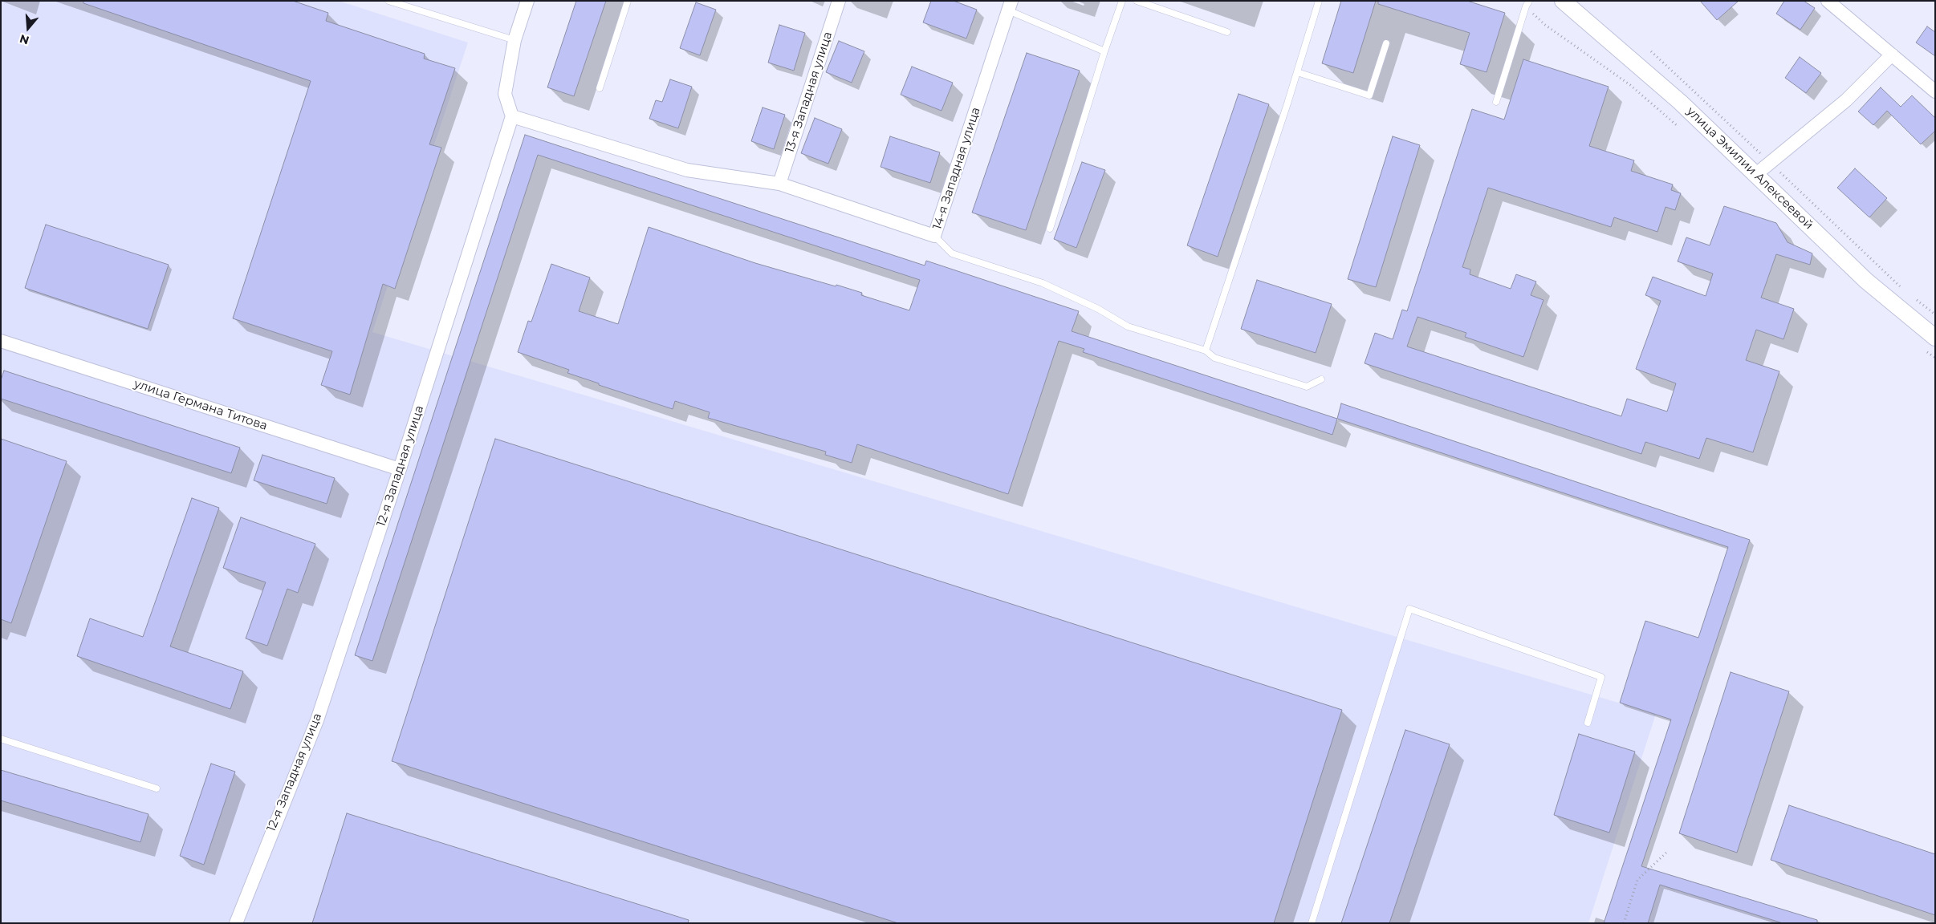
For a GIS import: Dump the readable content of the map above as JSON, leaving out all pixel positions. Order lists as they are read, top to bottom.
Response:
{
  "streets": {
    "street": [
      "13-я Западная улица",
      "14-я Западная улица",
      "улица Эмилии Алексеевой",
      "улица Германа Титова",
      "12-я Западная улица"
    ]
  },
  "crossings": [
    ["улица Германа Титова", "12-я Западная улица"]
  ],
  "north": "bottom"
}
